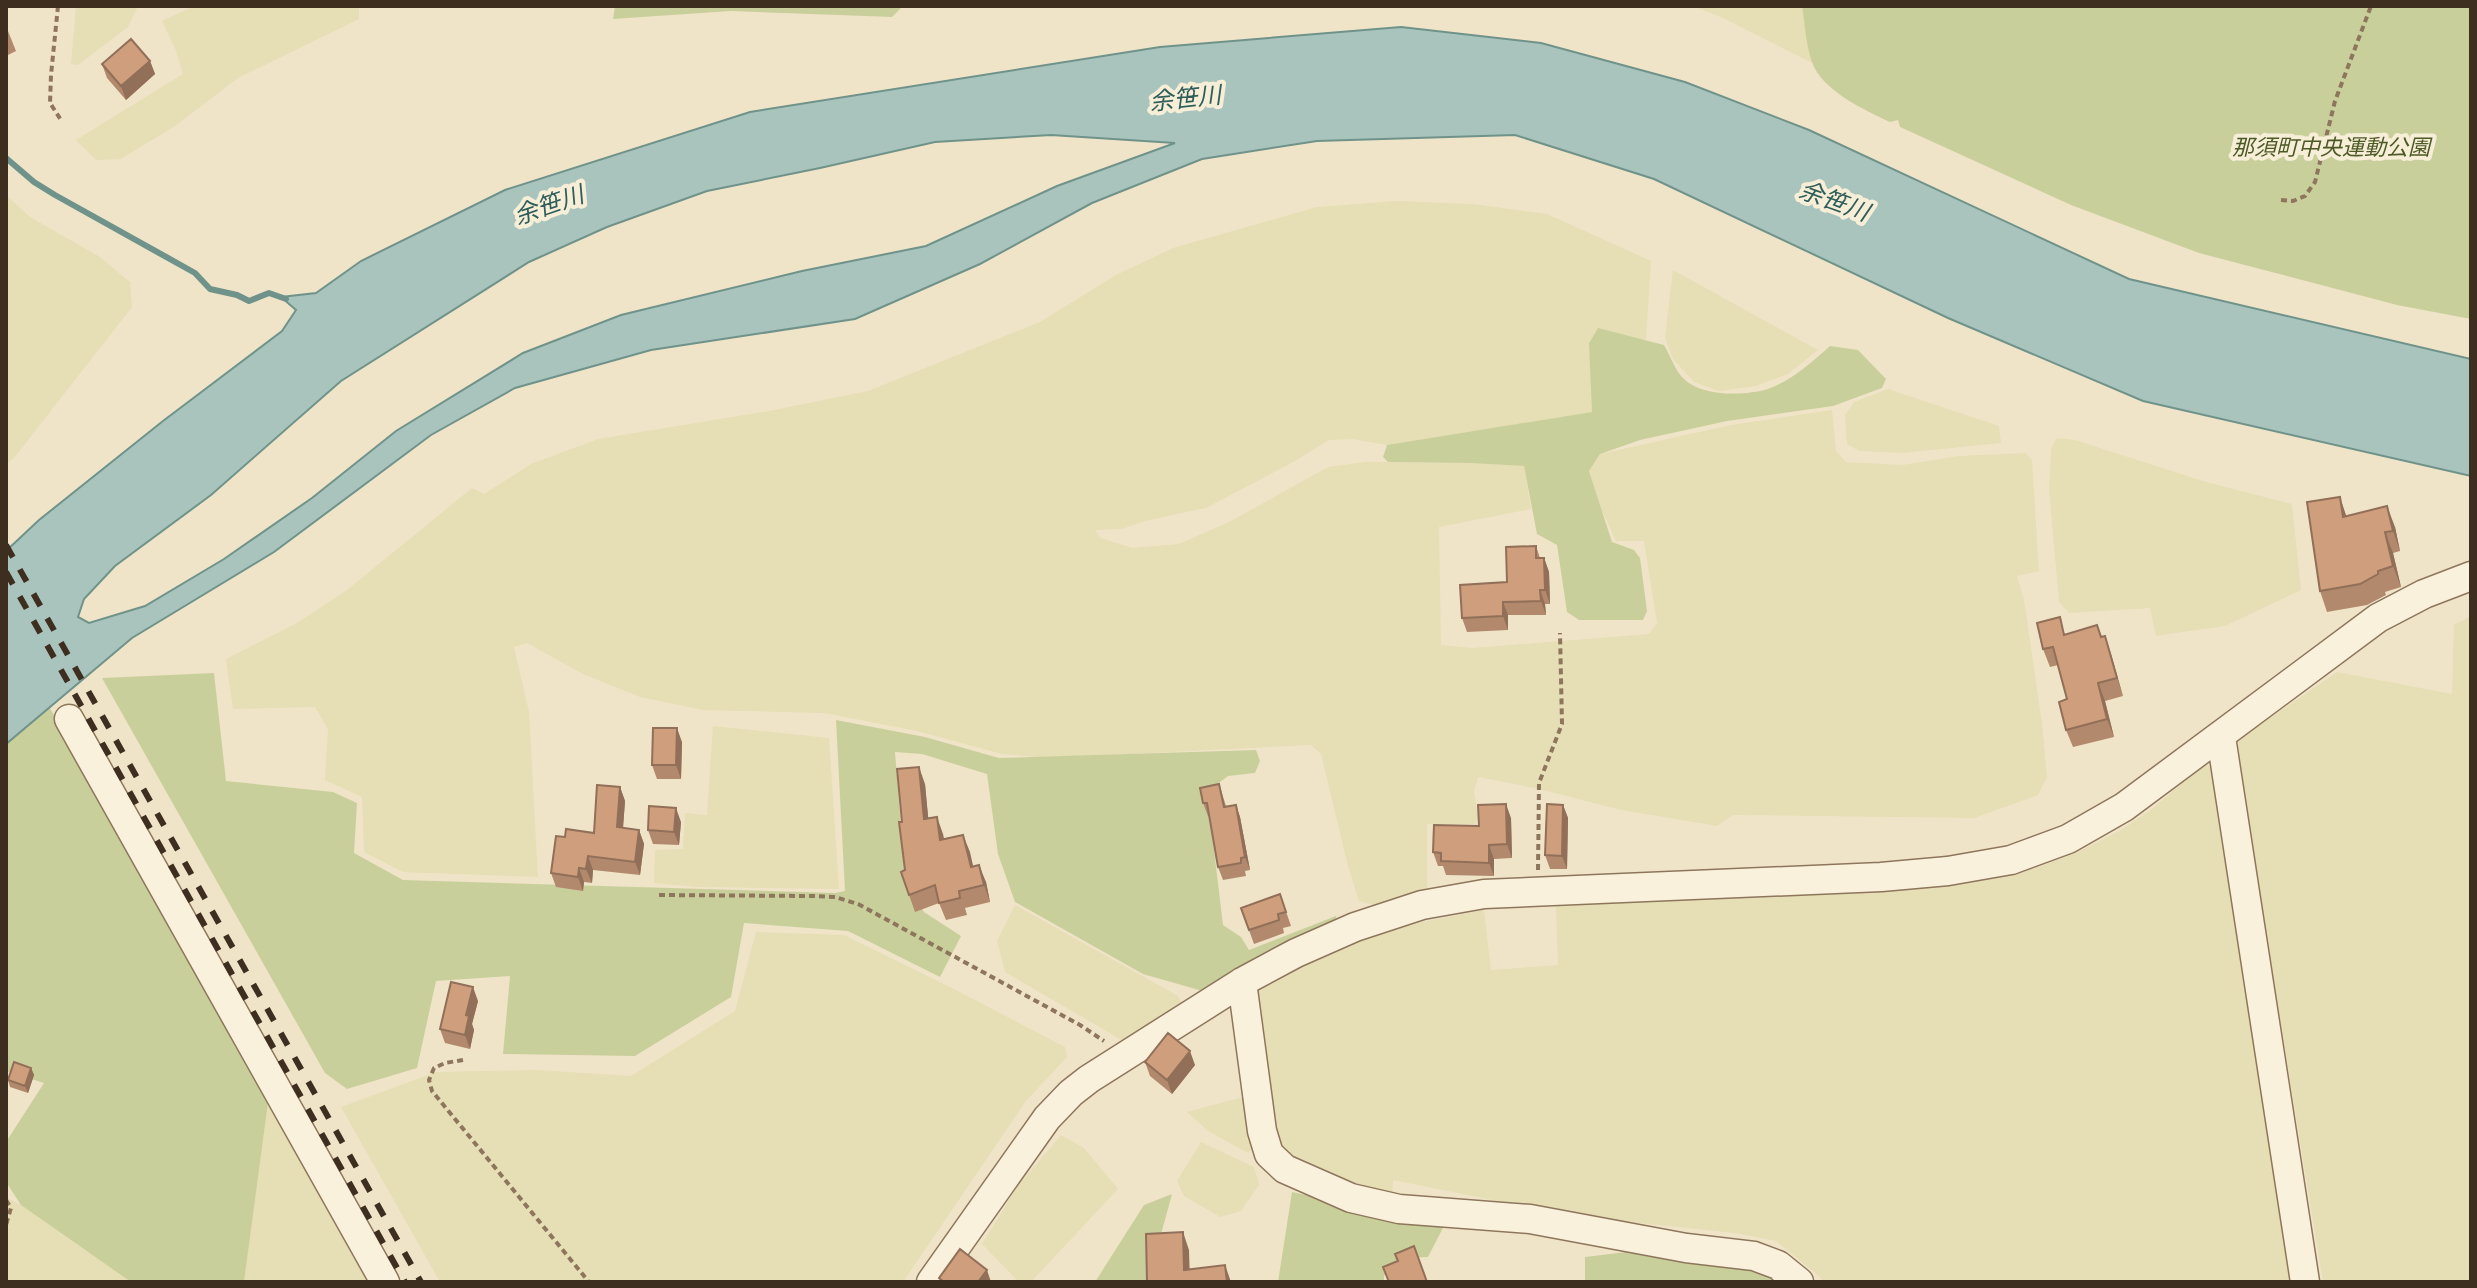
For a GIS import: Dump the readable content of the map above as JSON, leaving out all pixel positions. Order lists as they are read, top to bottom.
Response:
{
  "water": ["余笹川"],
  "parks": ["那須町中央運動公園"]
}
